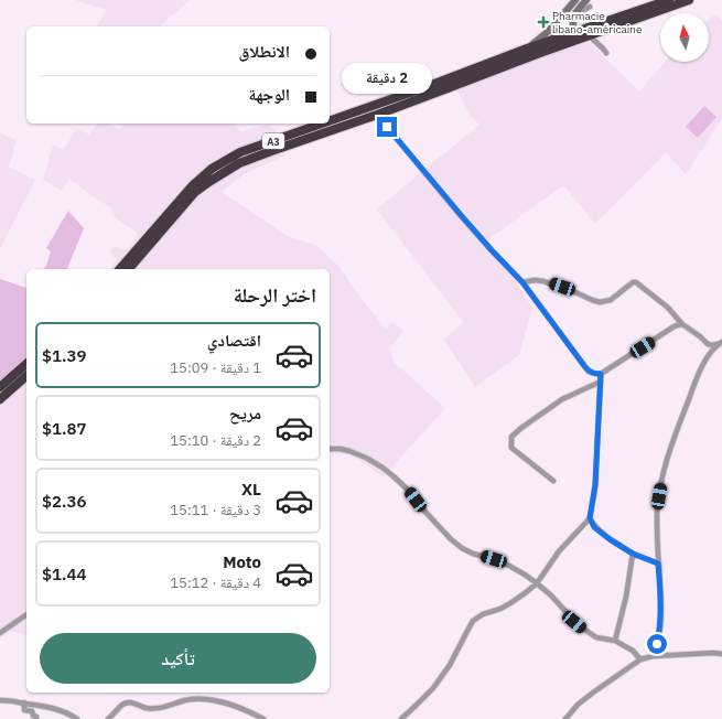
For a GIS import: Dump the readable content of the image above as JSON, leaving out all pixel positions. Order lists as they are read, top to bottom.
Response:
{
  "streets": {
    "highway": ["A3"]
  },
  "places": {
    "health": ["Pharmacie libano-américaine"]
  },
  "north": "top",
  "page": {
    "banner": ["الانطلاق", "الوجهة"],
    "bubble": "2 دقيقة",
    "heading": "اختر الرحلة",
    "list": [
      {
        "name": "اقتصادي",
        "note": "1 دقيقة · 15:09",
        "value": "$1.39"
      },
      {
        "name": "مريح",
        "note": "2 دقيقة · 15:10",
        "value": "$1.87"
      },
      {
        "name": "XL",
        "note": "3 دقيقة · 15:11",
        "value": "$2.36"
      },
      {
        "name": "Moto",
        "note": "4 دقيقة · 15:12",
        "value": "$1.44"
      }
    ],
    "buttons": "تأكيد"
  }
}
